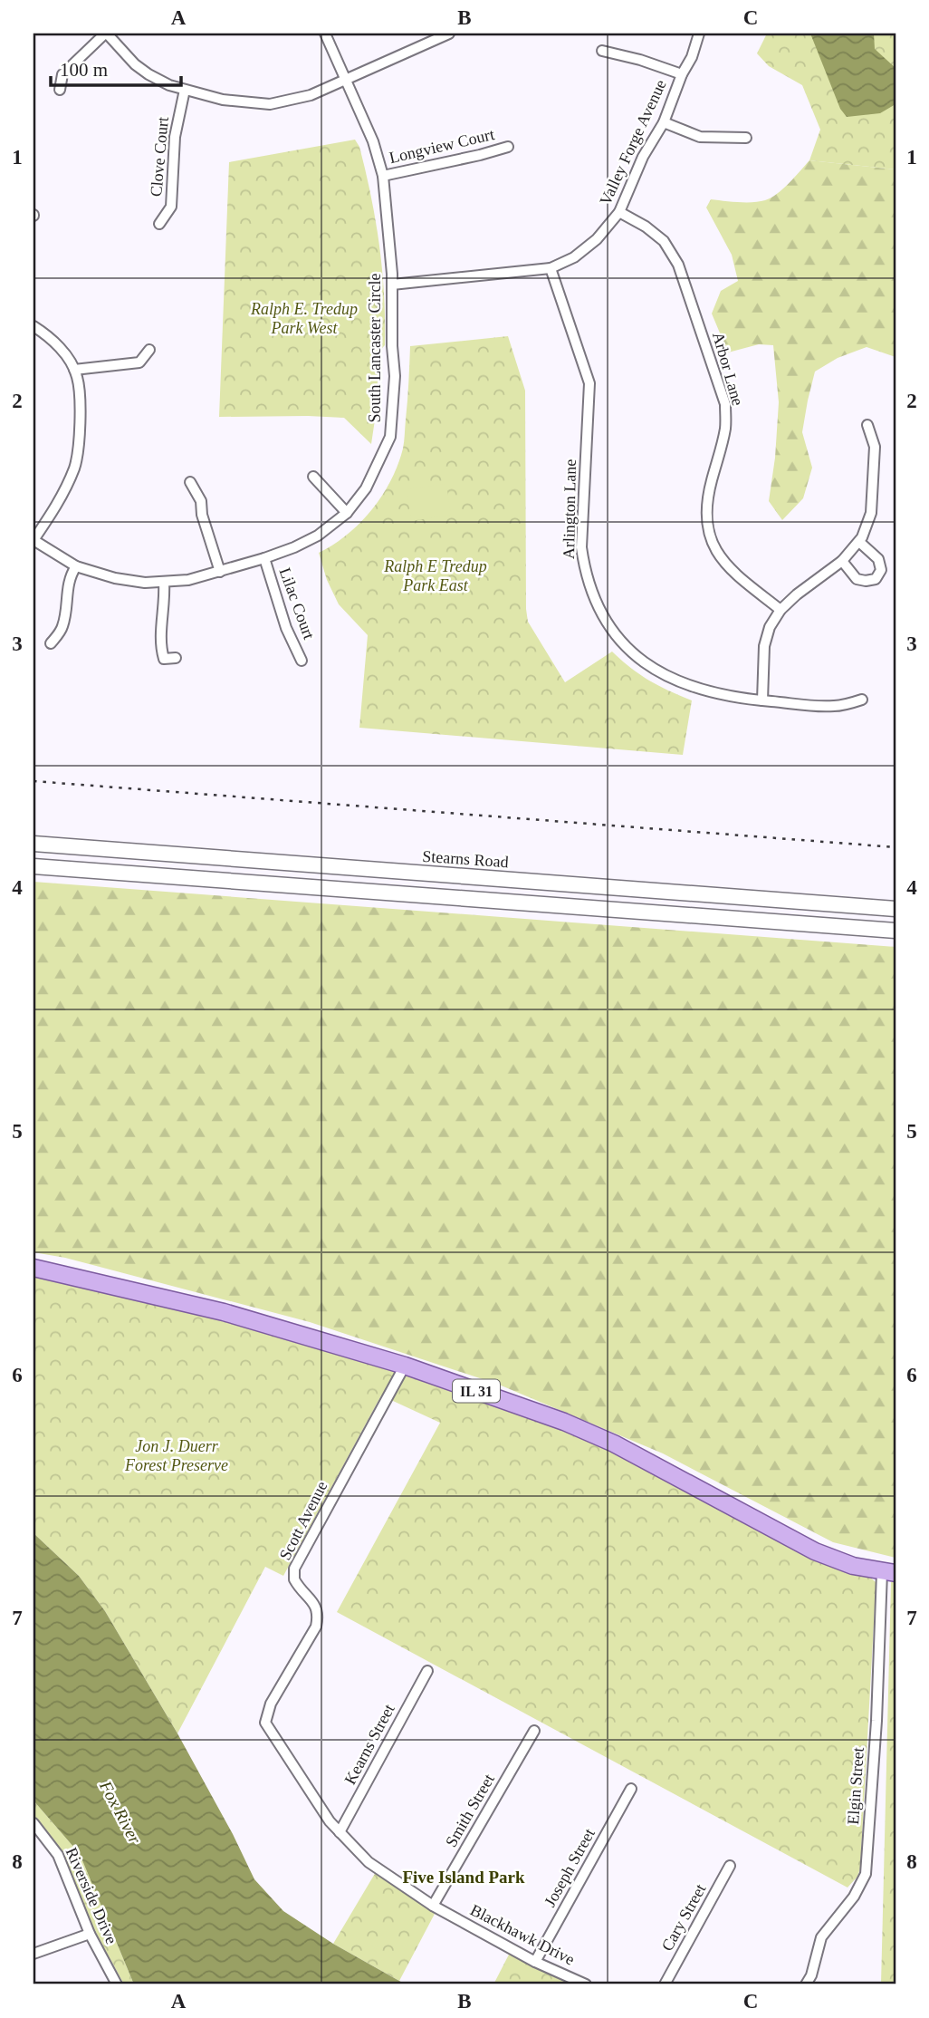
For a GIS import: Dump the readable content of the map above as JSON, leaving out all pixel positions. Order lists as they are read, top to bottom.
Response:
{
  "streets": {
    "main road": ["Stearns Road", "IL 31"],
    "street": [
      "Valley Forge Avenue",
      "Longview Court",
      "Clove Court",
      "South Lancaster Circle",
      "Arbor Lane",
      "Arlington Lane",
      "Lilac Court",
      "Scott Avenue",
      "Kearns Street",
      "Elgin Street",
      "Smith Street",
      "Joseph Street",
      "Riverside Drive",
      "Cary Street",
      "Blackhawk Drive"
    ]
  },
  "crossings": [
    ["Valley Forge Avenue", "South Lancaster Circle"],
    ["Valley Forge Avenue", "Arbor Lane"],
    ["Valley Forge Avenue", "Arlington Lane"],
    ["Longview Court", "South Lancaster Circle"],
    ["South Lancaster Circle", "Lilac Court"],
    ["IL 31", "Scott Avenue"],
    ["IL 31", "Elgin Street"],
    ["Scott Avenue", "Blackhawk Drive"],
    ["Kearns Street", "Blackhawk Drive"],
    ["Smith Street", "Blackhawk Drive"],
    ["Joseph Street", "Blackhawk Drive"]
  ],
  "districts": ["Five Island Park"],
  "water": ["Fox River"],
  "parks": ["Ralph E. Tredup Park West", "Ralph E Tredup Park East", "Jon J. Duerr Forest Preserve"],
  "scale_bar": "100 m",
  "grid": {
    "columns": ["A", "B", "C"],
    "rows": [
      "1",
      "2",
      "3",
      "4",
      "5",
      "6",
      "7",
      "8"
    ]
  }
}
